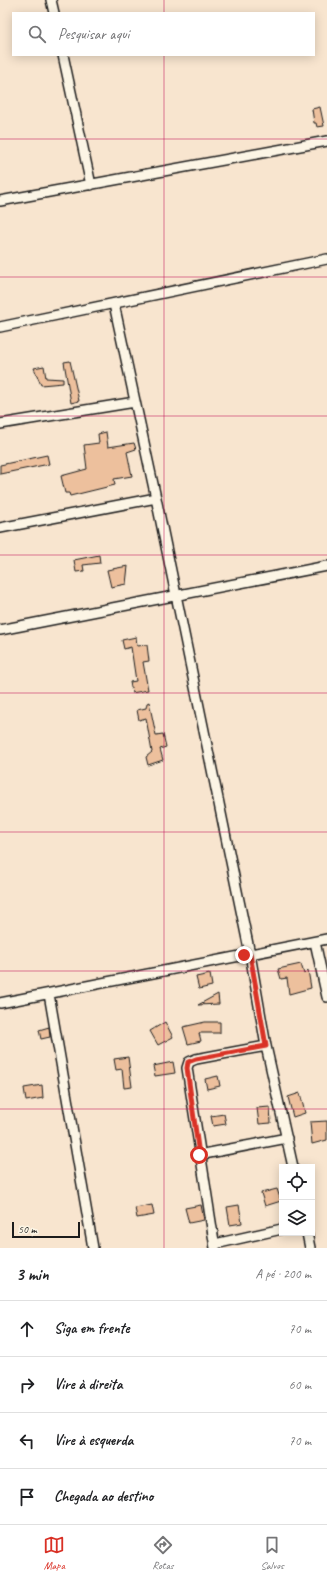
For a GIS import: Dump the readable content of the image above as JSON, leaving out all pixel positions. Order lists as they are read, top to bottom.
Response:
{
  "scale_bar": "50 m",
  "page": {
    "search": "Pesquisar aqui",
    "scale": "50 m",
    "heading": ["3 min", "A pé · 200 m"],
    "list": [
      ["Siga em frente", "70 m"],
      ["Vire à direita", "60 m"],
      ["Vire à esquerda", "70 m"],
      "Chegada ao destino"
    ],
    "nav": ["Mapa", "Rotas", "Salvos"]
  }
}
